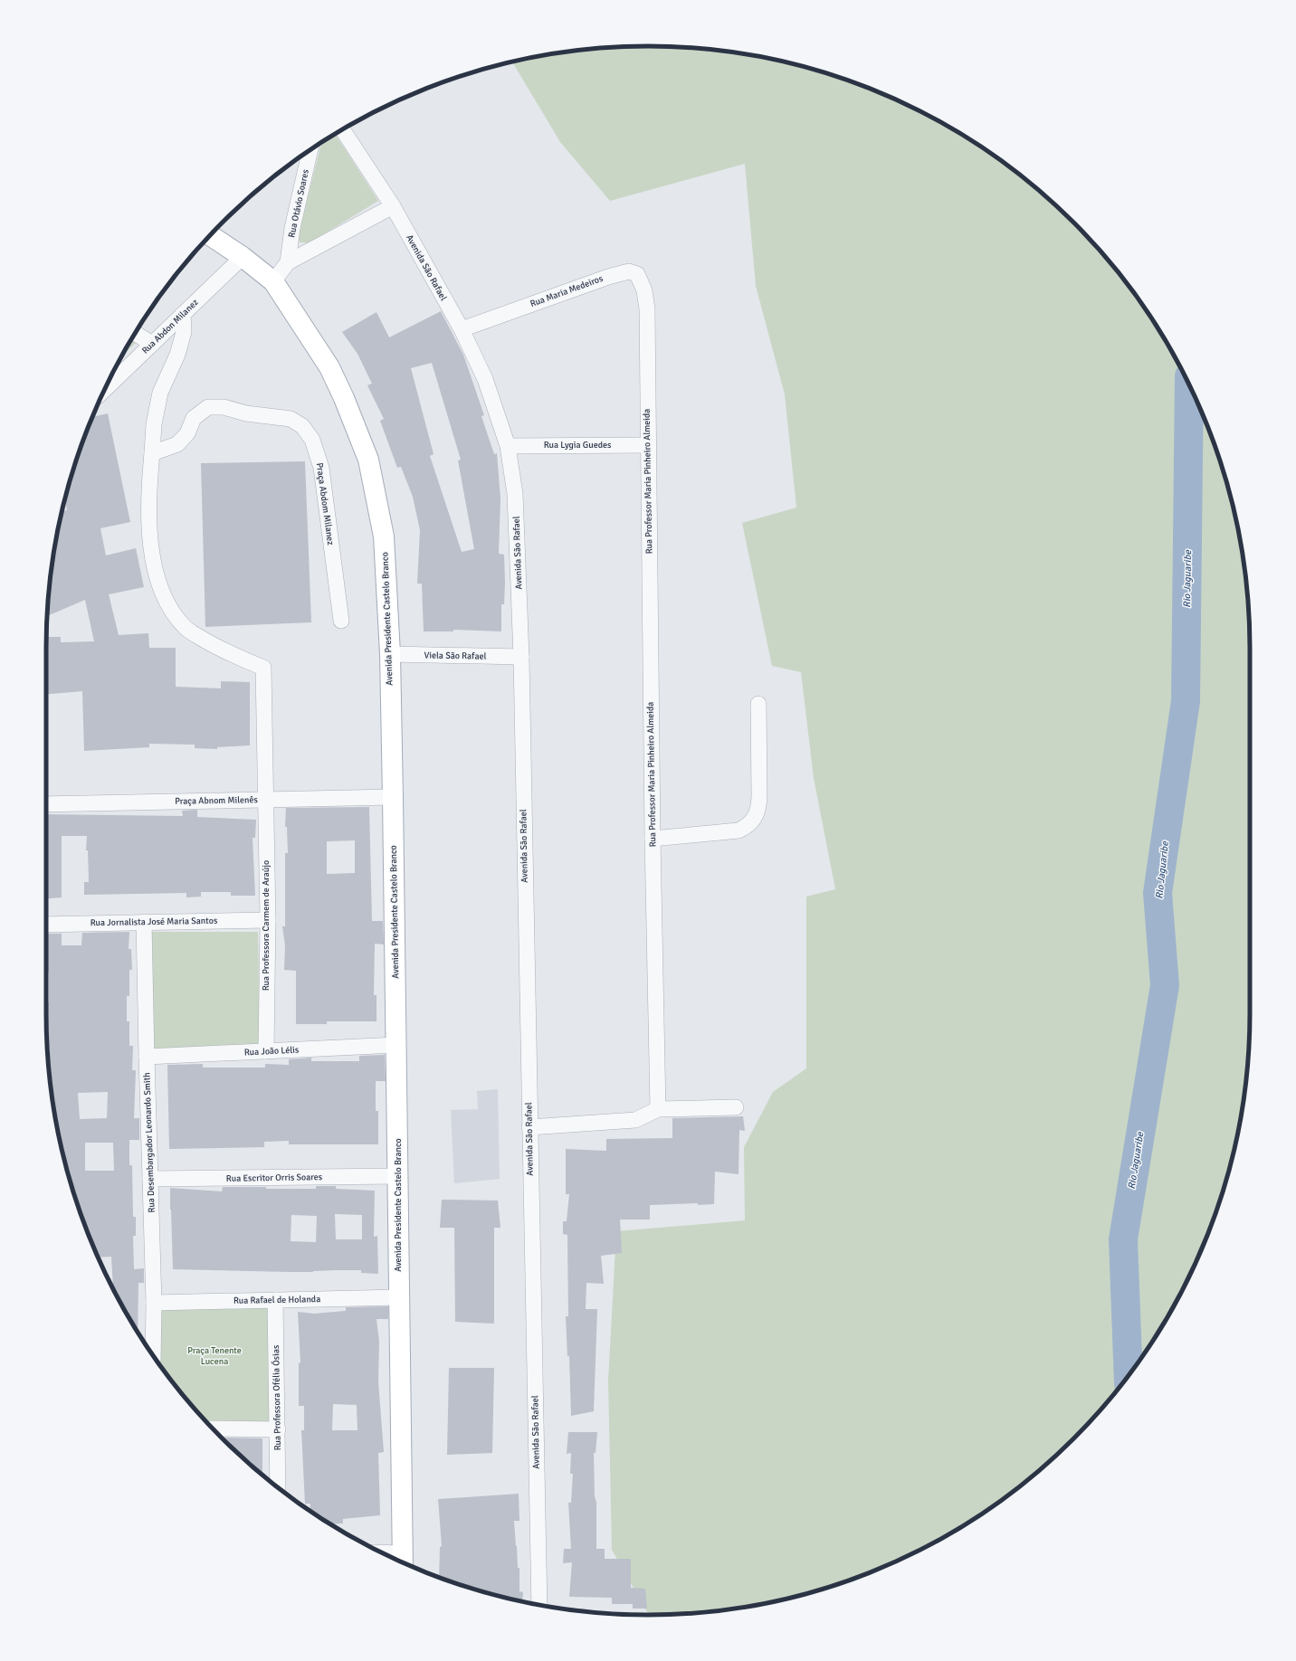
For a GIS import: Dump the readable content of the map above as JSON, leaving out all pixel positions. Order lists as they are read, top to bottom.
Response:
{
  "streets": {
    "main road": ["Avenida Presidente Castelo Branco"],
    "street": [
      "Rua Otávio Soares",
      "Avenida São Rafael",
      "Rua Maria Medeiros",
      "Rua Abdon Milanez",
      "Rua Lygia Guedes",
      "Rua Professor Maria Pinheiro Almeida",
      "Praça Abdom Milanez",
      "Viela São Rafael",
      "Praça Abnom Milenês",
      "Rua Jornalista José Maria Santos",
      "Rua Professora Carmem de Araújo",
      "Rua João Lélis",
      "Rua Desembargador Leonardo Smith",
      "Rua Escritor Orris Soares",
      "Rua Rafael de Holanda",
      "Rua Professora Ofélia Ósias"
    ]
  },
  "crossings": [
    ["Avenida São Rafael", "Rua Maria Medeiros"],
    ["Avenida São Rafael", "Rua Lygia Guedes"],
    ["Avenida São Rafael", "Viela São Rafael"],
    ["Rua Maria Medeiros", "Rua Professor Maria Pinheiro Almeida"],
    ["Rua Abdon Milanez", "Avenida Presidente Castelo Branco"],
    ["Rua Lygia Guedes", "Rua Professor Maria Pinheiro Almeida"],
    ["Avenida Presidente Castelo Branco", "Viela São Rafael"],
    ["Avenida Presidente Castelo Branco", "Praça Abnom Milenês"],
    ["Avenida Presidente Castelo Branco", "Rua João Lélis"],
    ["Avenida Presidente Castelo Branco", "Rua Escritor Orris Soares"],
    ["Avenida Presidente Castelo Branco", "Rua Rafael de Holanda"],
    ["Praça Abnom Milenês", "Rua Professora Carmem de Araújo"],
    ["Rua Jornalista José Maria Santos", "Rua Professora Carmem de Araújo"],
    ["Rua Jornalista José Maria Santos", "Rua Desembargador Leonardo Smith"],
    ["Rua Professora Carmem de Araújo", "Rua João Lélis"],
    ["Rua João Lélis", "Rua Desembargador Leonardo Smith"],
    ["Rua Desembargador Leonardo Smith", "Rua Escritor Orris Soares"],
    ["Rua Desembargador Leonardo Smith", "Rua Rafael de Holanda"],
    ["Rua Rafael de Holanda", "Rua Professora Ofélia Ósias"]
  ],
  "water": ["Rio Jaguaribe"],
  "parks": ["Praça Tenente Lucena"]
}
